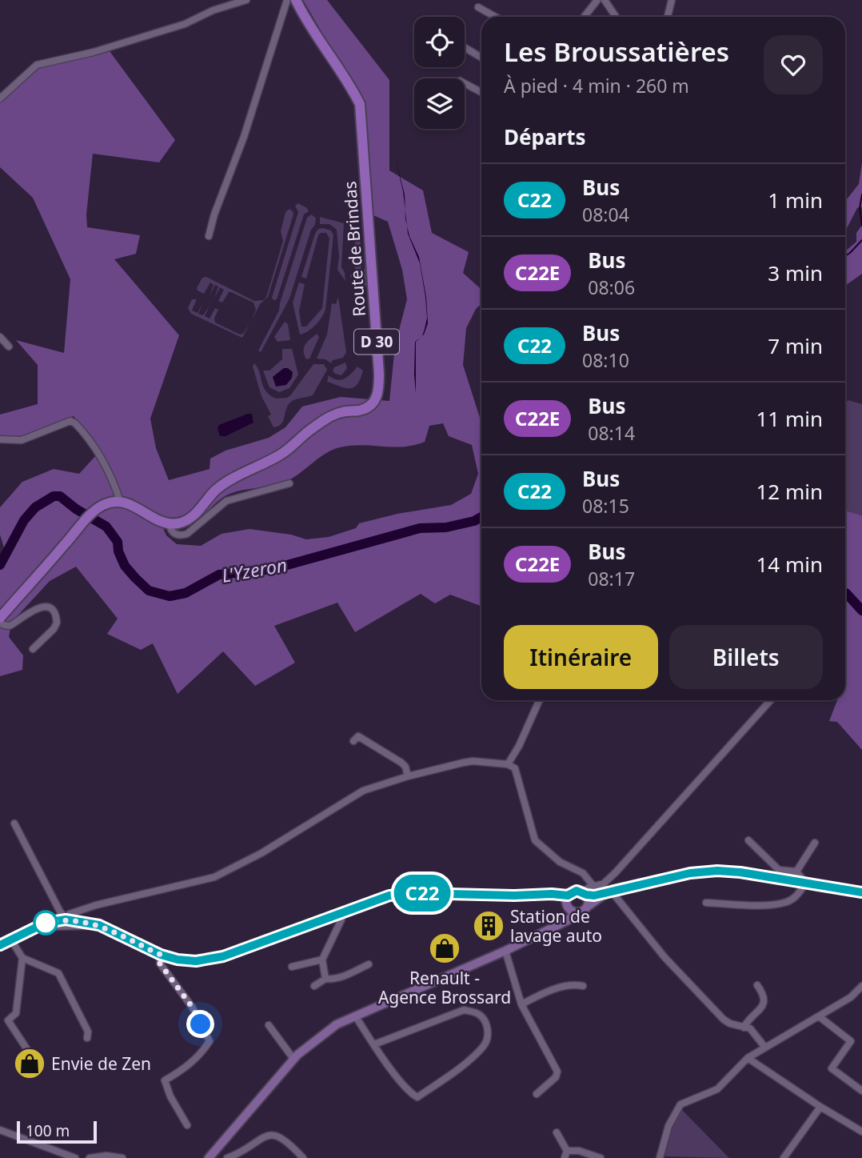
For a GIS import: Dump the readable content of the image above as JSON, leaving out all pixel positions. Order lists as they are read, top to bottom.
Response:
{
  "streets": {
    "main road": ["Route de Brindas", "D 30"]
  },
  "water": ["L'Yzeron"],
  "places": {
    "building": ["Station de lavage auto"],
    "shop": ["Renault - Agence Brossard", "Envie de Zen"]
  },
  "lines": ["bus line C22"],
  "scale_bar": "100 m",
  "page": {
    "on_map": "C22",
    "heading": [
      ["Les Broussatières", "À pied · 4 min · 260 m"],
      "Départs"
    ],
    "list": [
      {
        "mark": "C22",
        "name": "Bus",
        "note": "08:04",
        "value": "1 min"
      },
      {
        "mark": "C22E",
        "name": "Bus",
        "note": "08:06",
        "value": "3 min"
      },
      {
        "mark": "C22",
        "name": "Bus",
        "note": "08:10",
        "value": "7 min"
      },
      {
        "mark": "C22E",
        "name": "Bus",
        "note": "08:14",
        "value": "11 min"
      },
      {
        "mark": "C22",
        "name": "Bus",
        "note": "08:15",
        "value": "12 min"
      },
      {
        "mark": "C22E",
        "name": "Bus",
        "note": "08:17",
        "value": "14 min"
      }
    ],
    "buttons": ["Itinéraire", "Billets"],
    "scale": "100 m"
  }
}
